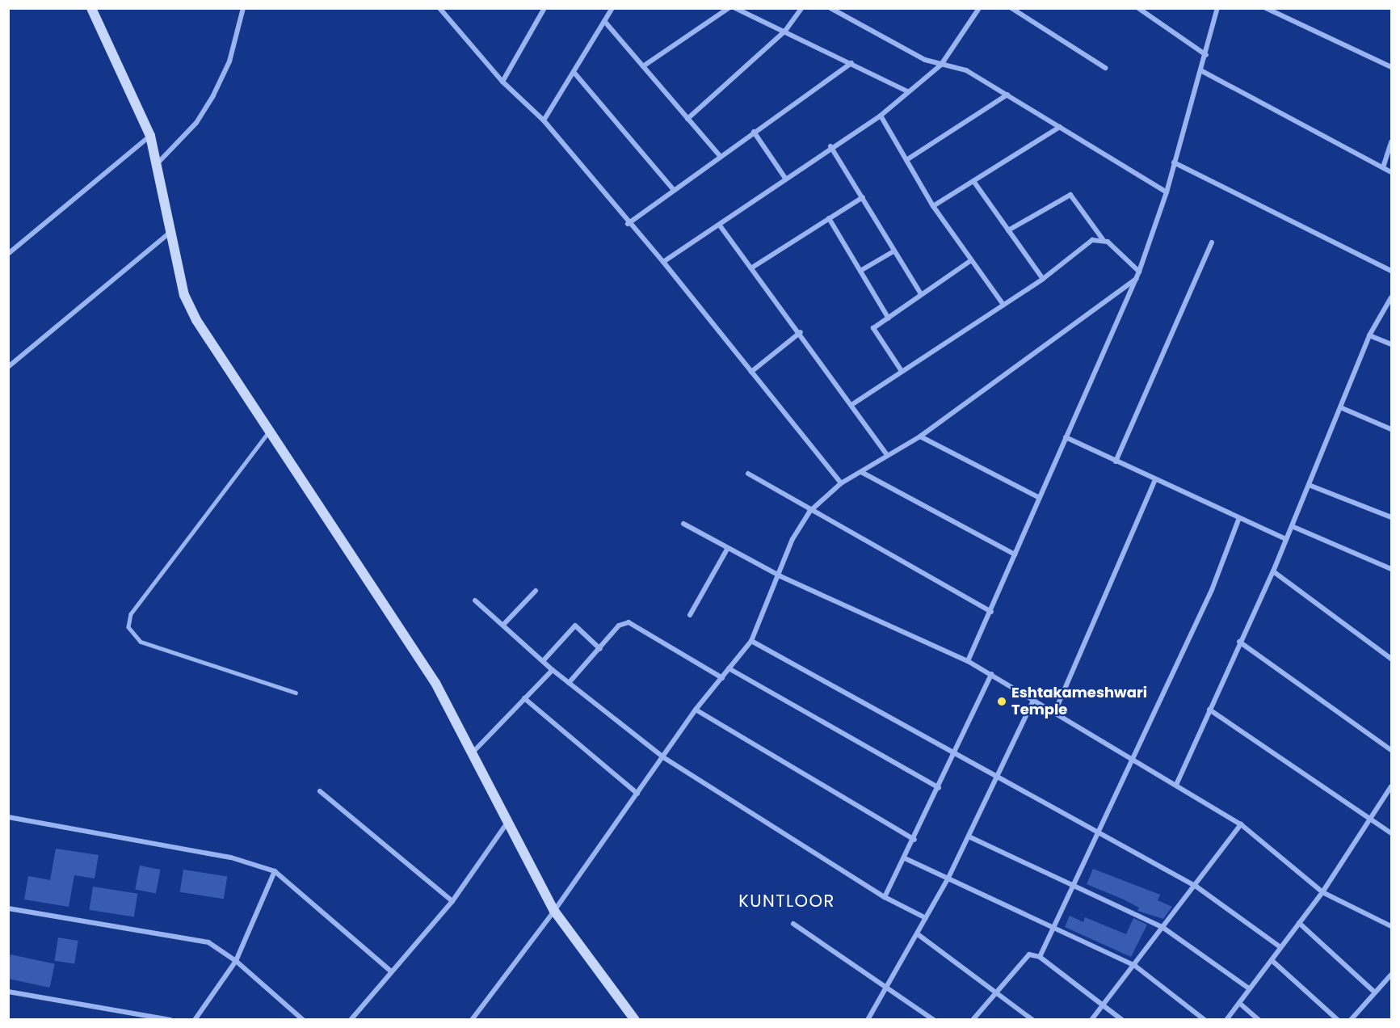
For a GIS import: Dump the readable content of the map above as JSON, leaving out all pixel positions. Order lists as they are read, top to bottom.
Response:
{
  "districts": ["KUNTLOOR"],
  "places": ["Eshtakameshwari Temple"]
}
